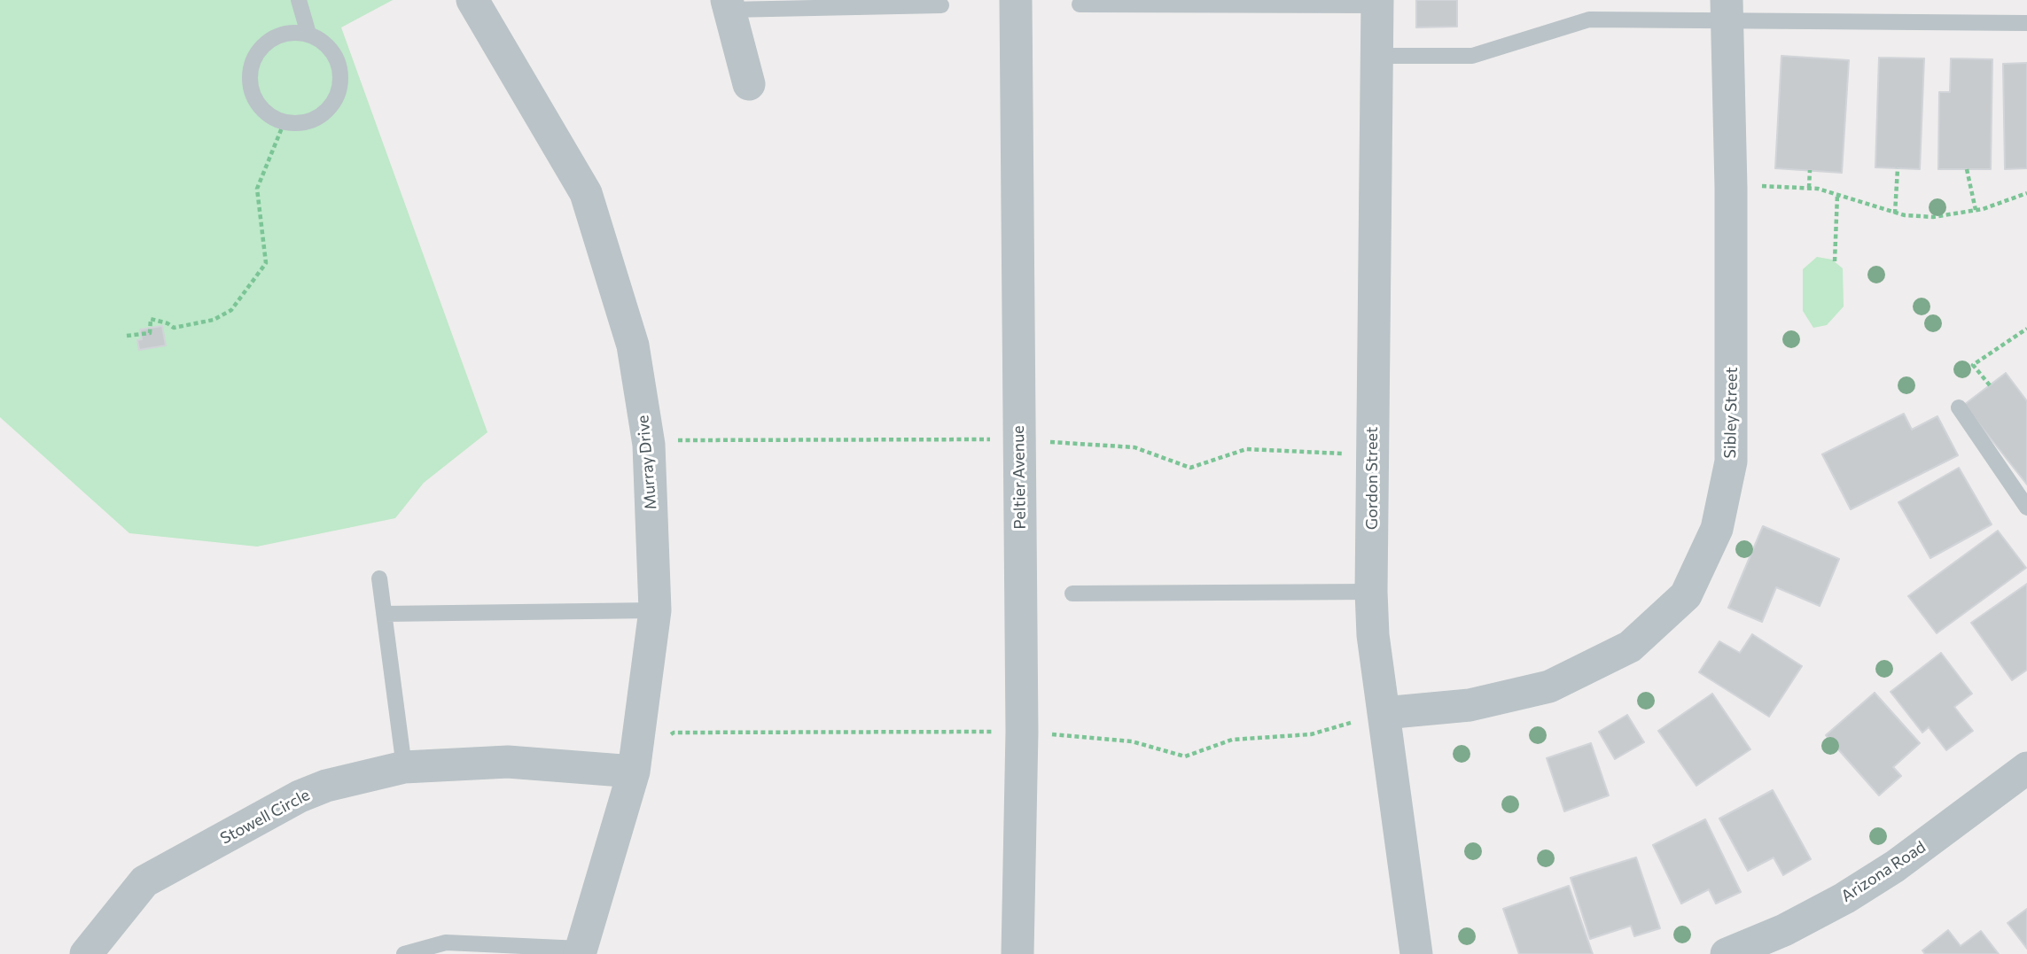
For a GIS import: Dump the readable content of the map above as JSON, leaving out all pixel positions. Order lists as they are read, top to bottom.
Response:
{
  "streets": {
    "street": [
      "Sibley Street",
      "Murray Drive",
      "Peltier Avenue",
      "Gordon Street",
      "Stowell Circle",
      "Arizona Road"
    ]
  },
  "crossings": [
    ["Sibley Street", "Gordon Street"],
    ["Murray Drive", "Stowell Circle"]
  ]
}
